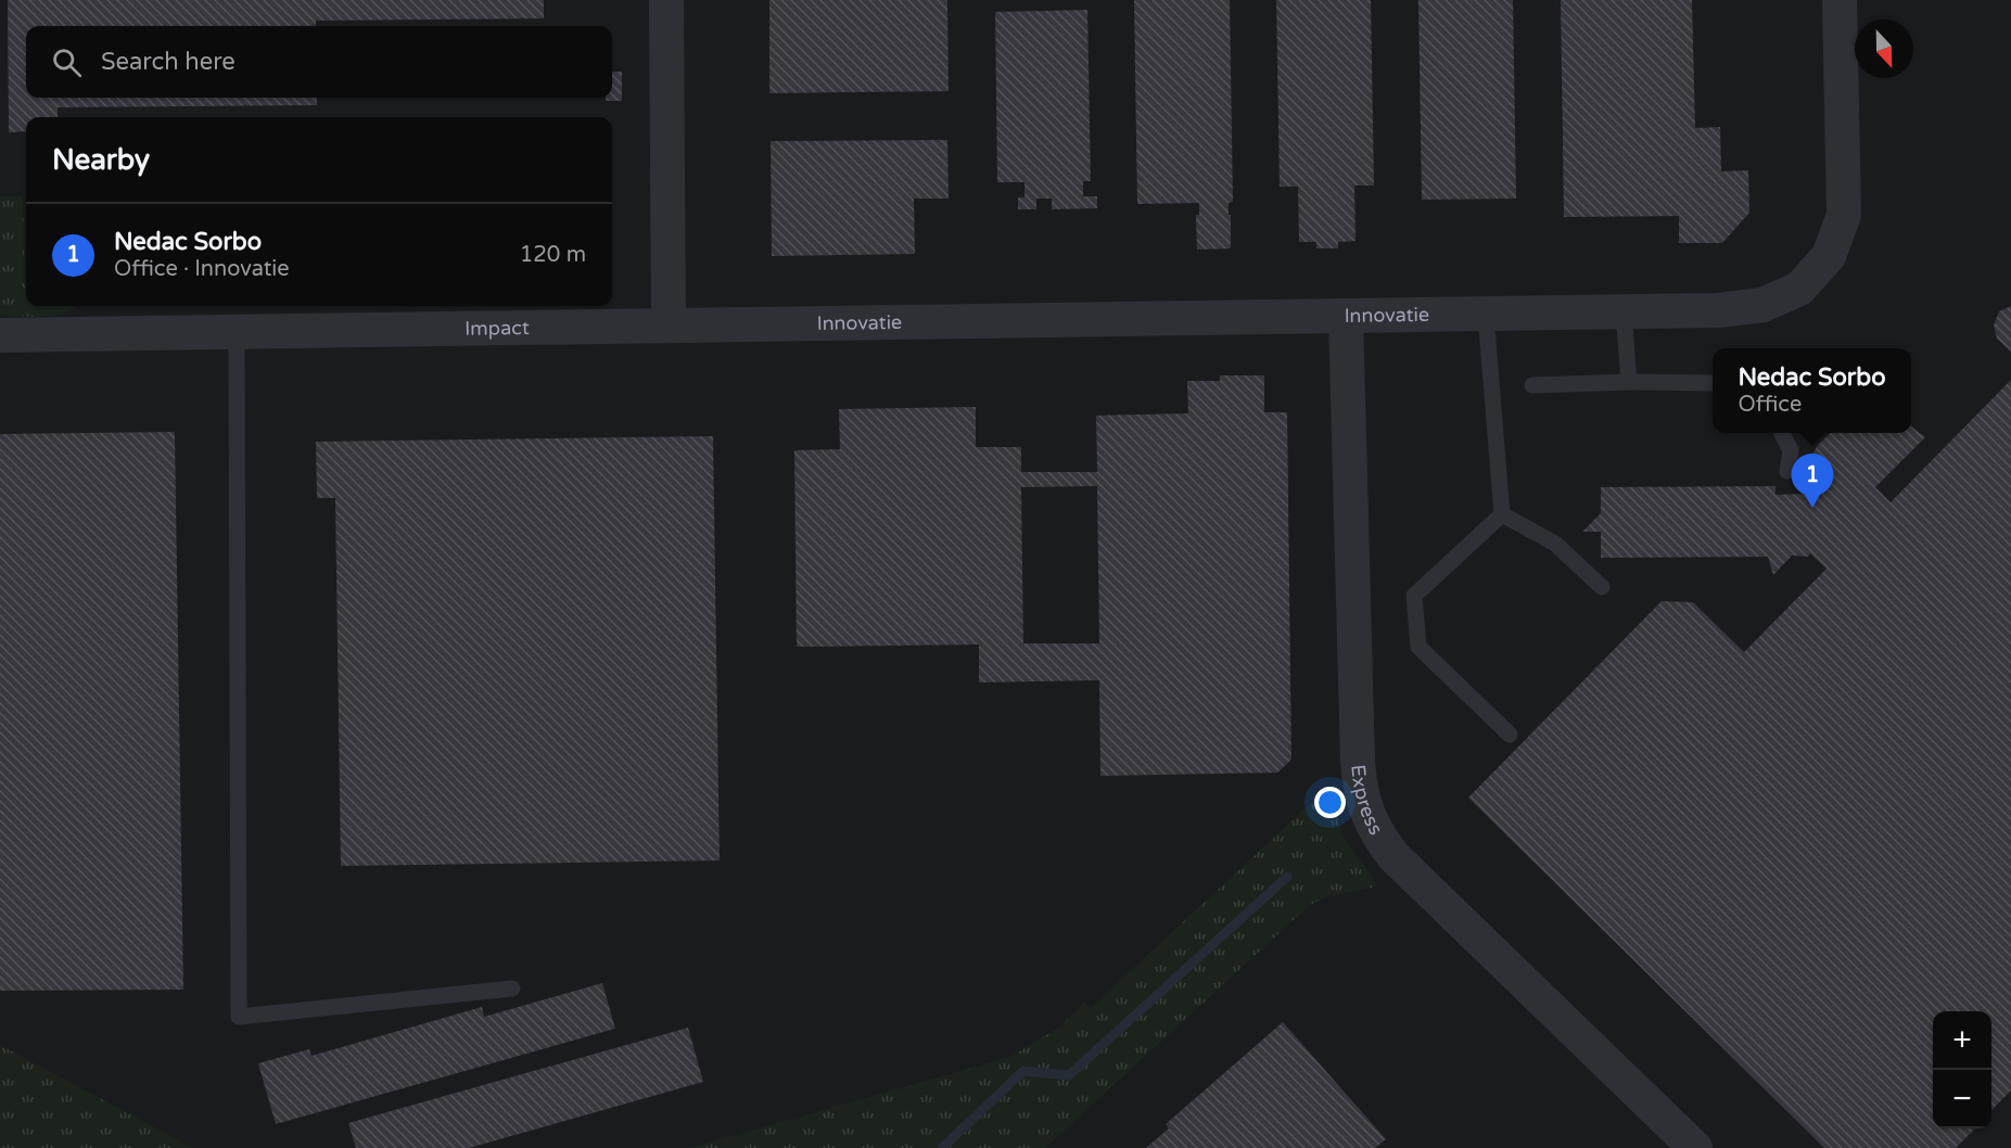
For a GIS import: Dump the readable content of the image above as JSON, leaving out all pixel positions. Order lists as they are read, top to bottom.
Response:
{
  "streets": {
    "street": ["Innovatie", "Impact", "Express"]
  },
  "crossings": [
    ["Innovatie", "Impact"],
    ["Innovatie", "Express"]
  ],
  "north": "bottom",
  "page": {
    "search": "Search here",
    "heading": "Nearby",
    "list": [
      {
        "mark": "1",
        "name": "Nedac Sorbo",
        "note": "Office · Innovatie",
        "value": "120 m"
      }
    ],
    "popup": ["Nedac Sorbo", "Office"],
    "pins": "1",
    "map_buttons": ["+", "−"]
  }
}
